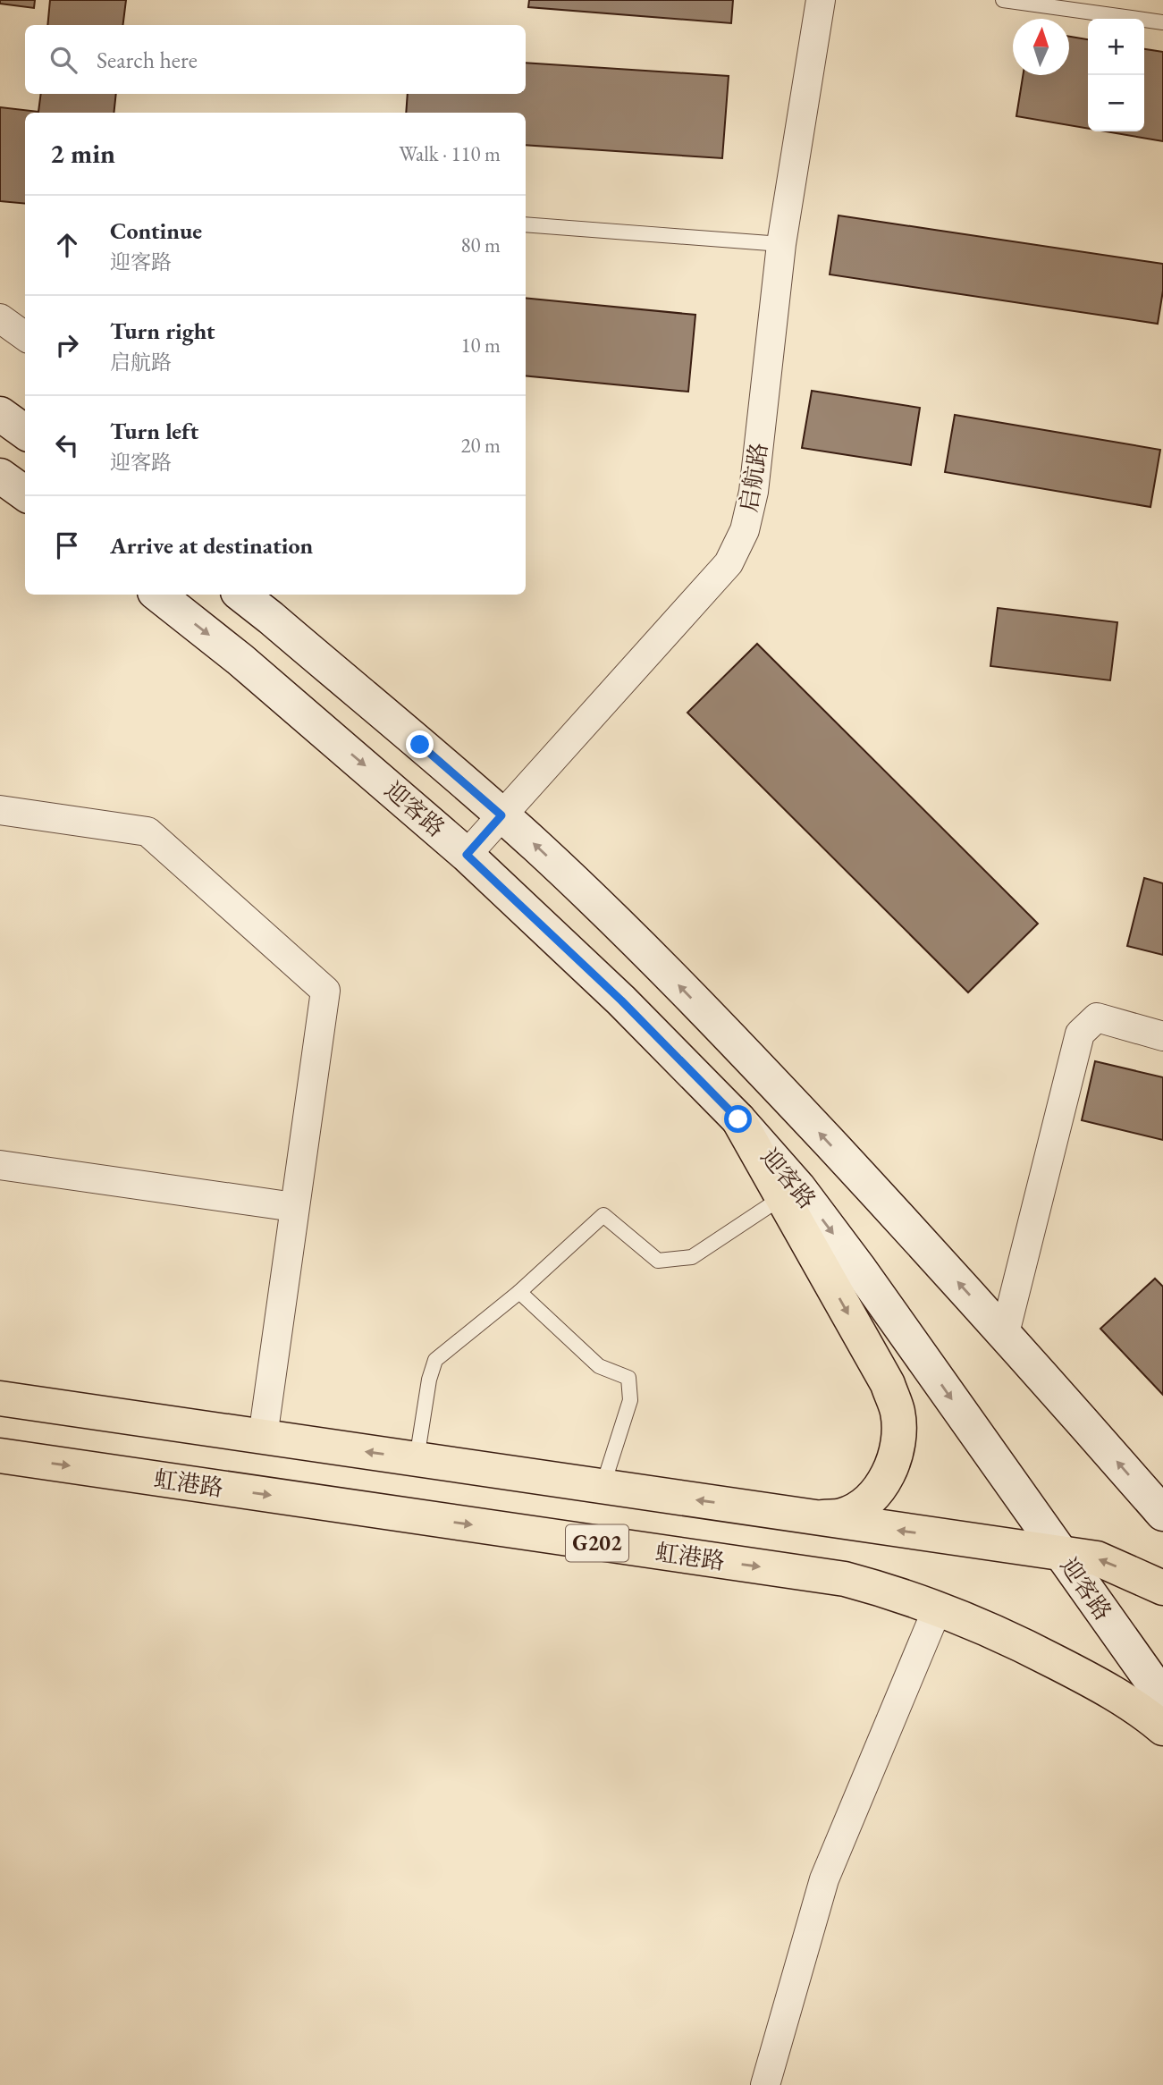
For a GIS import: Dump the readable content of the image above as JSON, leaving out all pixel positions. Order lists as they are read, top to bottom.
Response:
{
  "streets": {
    "highway": ["虹港路", "G202"],
    "main road": ["迎客路"],
    "street": ["启航路"]
  },
  "crossings": [
    ["启航路", "迎客路"],
    ["迎客路", "G202"]
  ],
  "north": "top",
  "page": {
    "map_buttons": ["+", "−"],
    "search": "Search here",
    "heading": ["2 min", "Walk · 110 m"],
    "list": [
      ["Continue", "迎客路", "80 m"],
      ["Turn right", "启航路", "10 m"],
      ["Turn left", "迎客路", "20 m"],
      "Arrive at destination"
    ]
  }
}
